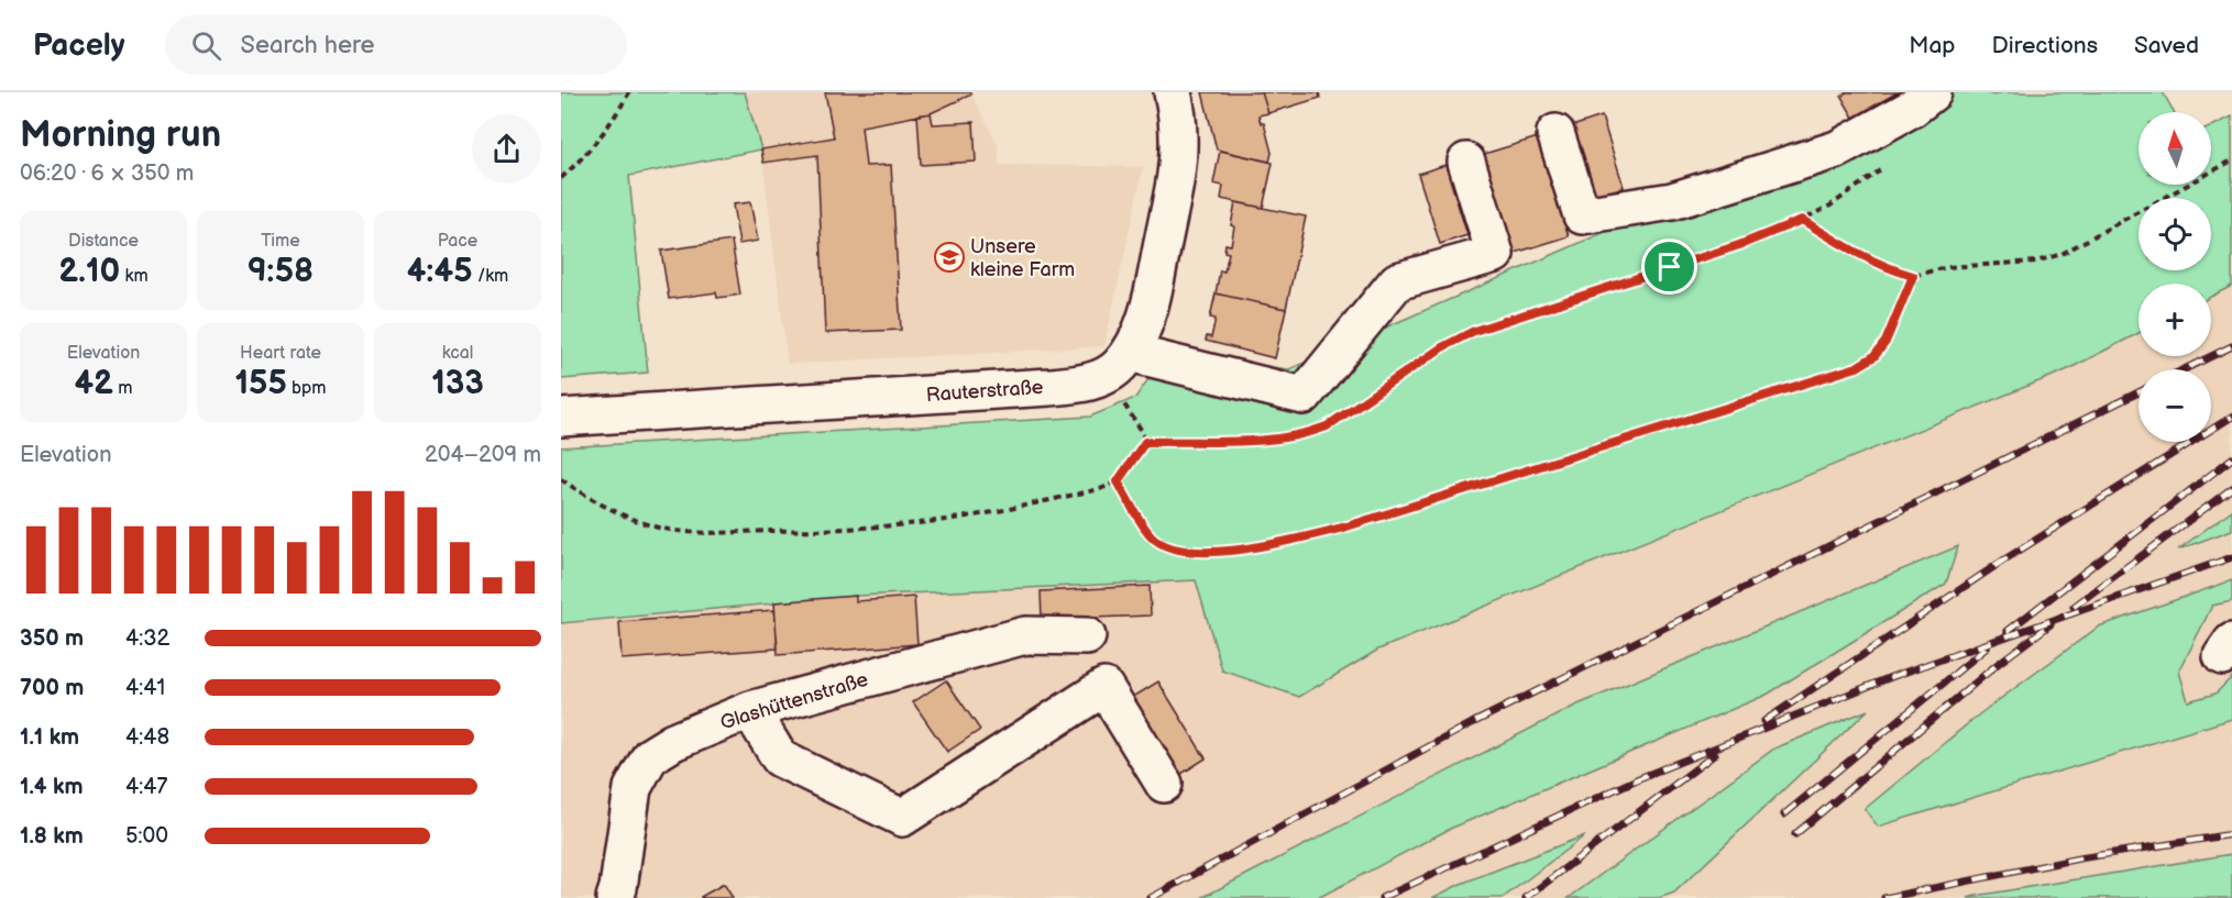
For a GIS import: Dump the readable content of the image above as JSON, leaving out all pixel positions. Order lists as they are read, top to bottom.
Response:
{
  "streets": {
    "street": ["Rauterstraße", "Glashüttenstraße"]
  },
  "places": {
    "school or university": ["Unsere kleine Farm"]
  },
  "north": "top",
  "page": {
    "header": "Pacely",
    "search": "Search here",
    "nav": ["Map", "Directions", "Saved"],
    "heading": ["Morning run", "06:20 · 6 × 350 m"],
    "map_buttons": ["+", "−"],
    "stats": [
      ["Distance", "2.10 km"],
      ["Time", "9:58"],
      ["Pace", "4:45 /km"],
      ["Elevation", "42 m"],
      ["Heart rate", "155 bpm"],
      ["kcal", "133"]
    ],
    "chart": ["Elevation", "204–209 m"],
    "list": [
      {
        "name": "350 m",
        "note": "4:32"
      },
      {
        "name": "700 m",
        "note": "4:41"
      },
      {
        "name": "1.1 km",
        "note": "4:48"
      },
      {
        "name": "1.4 km",
        "note": "4:47"
      },
      {
        "name": "1.8 km",
        "note": "5:00"
      }
    ]
  }
}
